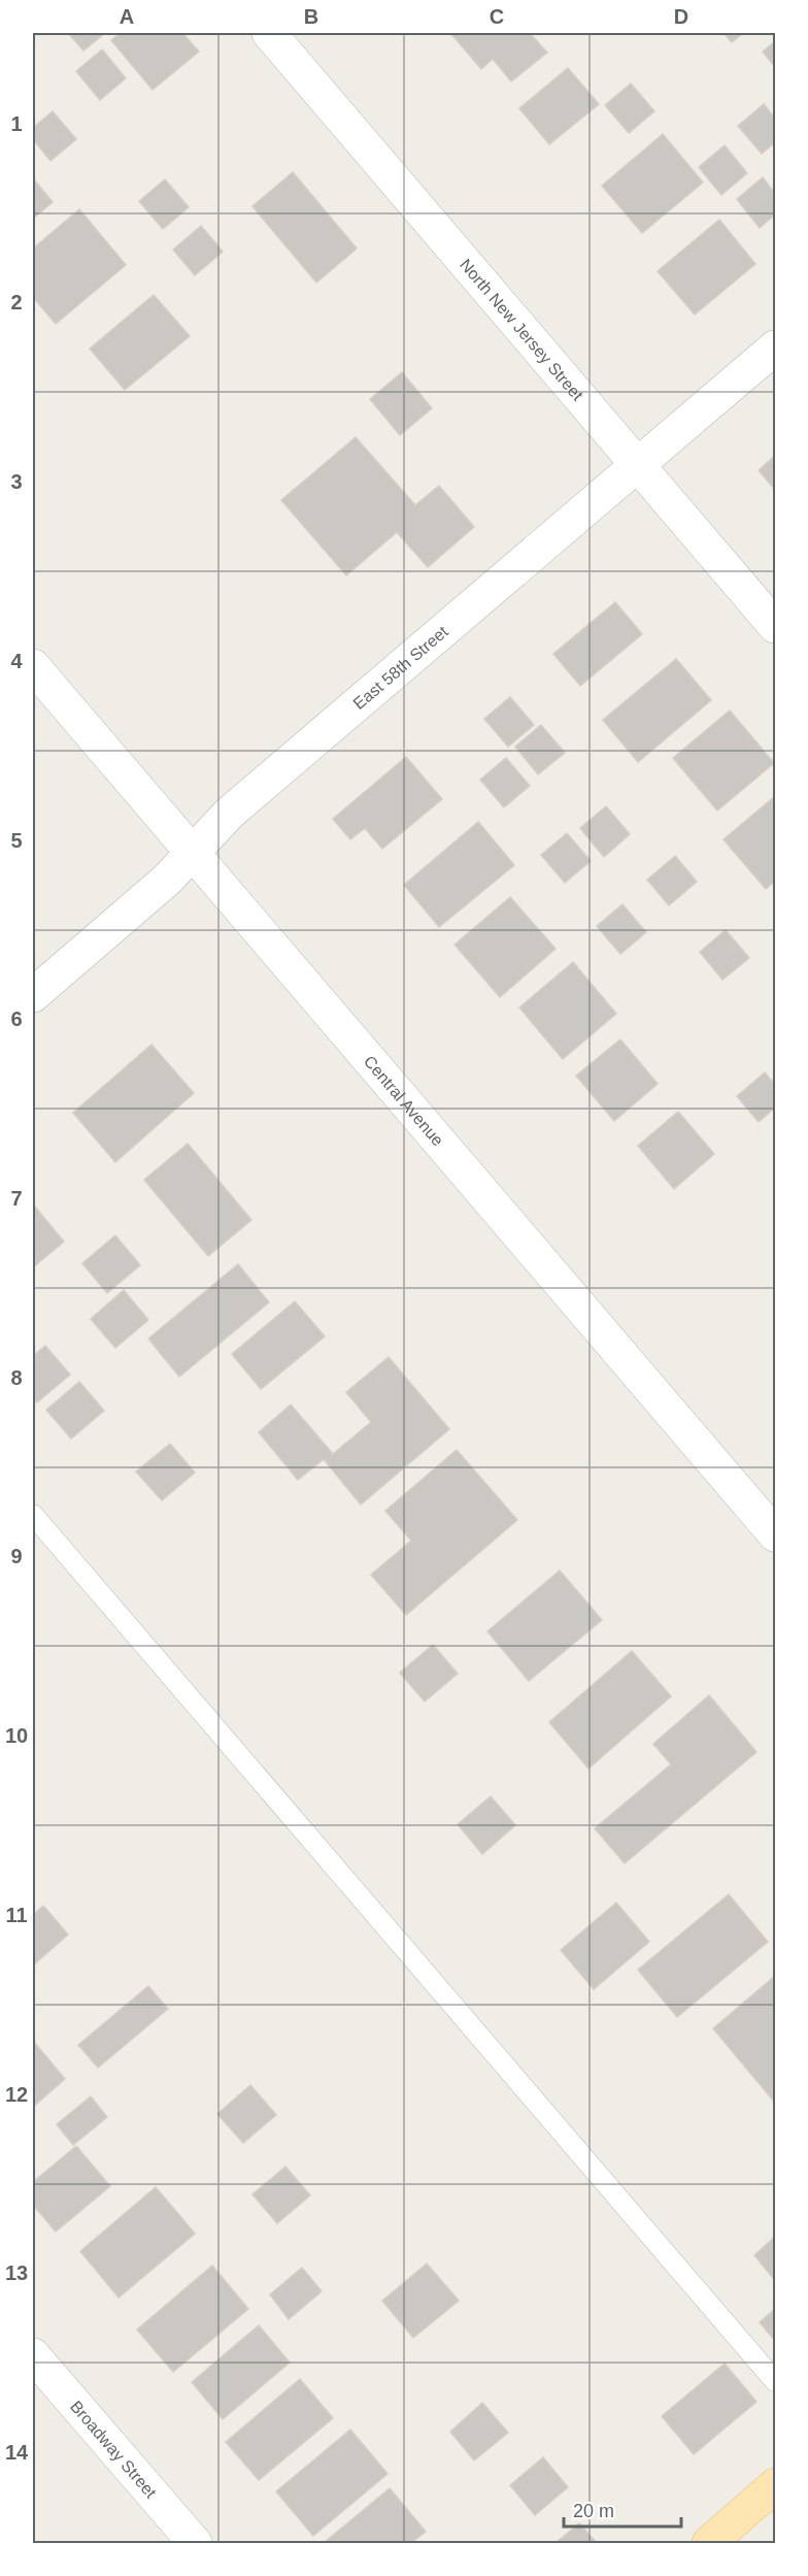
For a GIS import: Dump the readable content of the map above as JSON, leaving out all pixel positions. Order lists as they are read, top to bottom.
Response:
{
  "streets": {
    "street": [
      "North New Jersey Street",
      "East 58th Street",
      "Central Avenue",
      "Broadway Street"
    ]
  },
  "crossings": [
    ["North New Jersey Street", "East 58th Street"],
    ["East 58th Street", "Central Avenue"]
  ],
  "scale_bar": "20 m",
  "grid": {
    "columns": [
      "A",
      "B",
      "C",
      "D"
    ],
    "rows": [
      "1",
      "2",
      "3",
      "4",
      "5",
      "6",
      "7",
      "8",
      "9",
      "10",
      "11",
      "12",
      "13",
      "14"
    ]
  }
}
